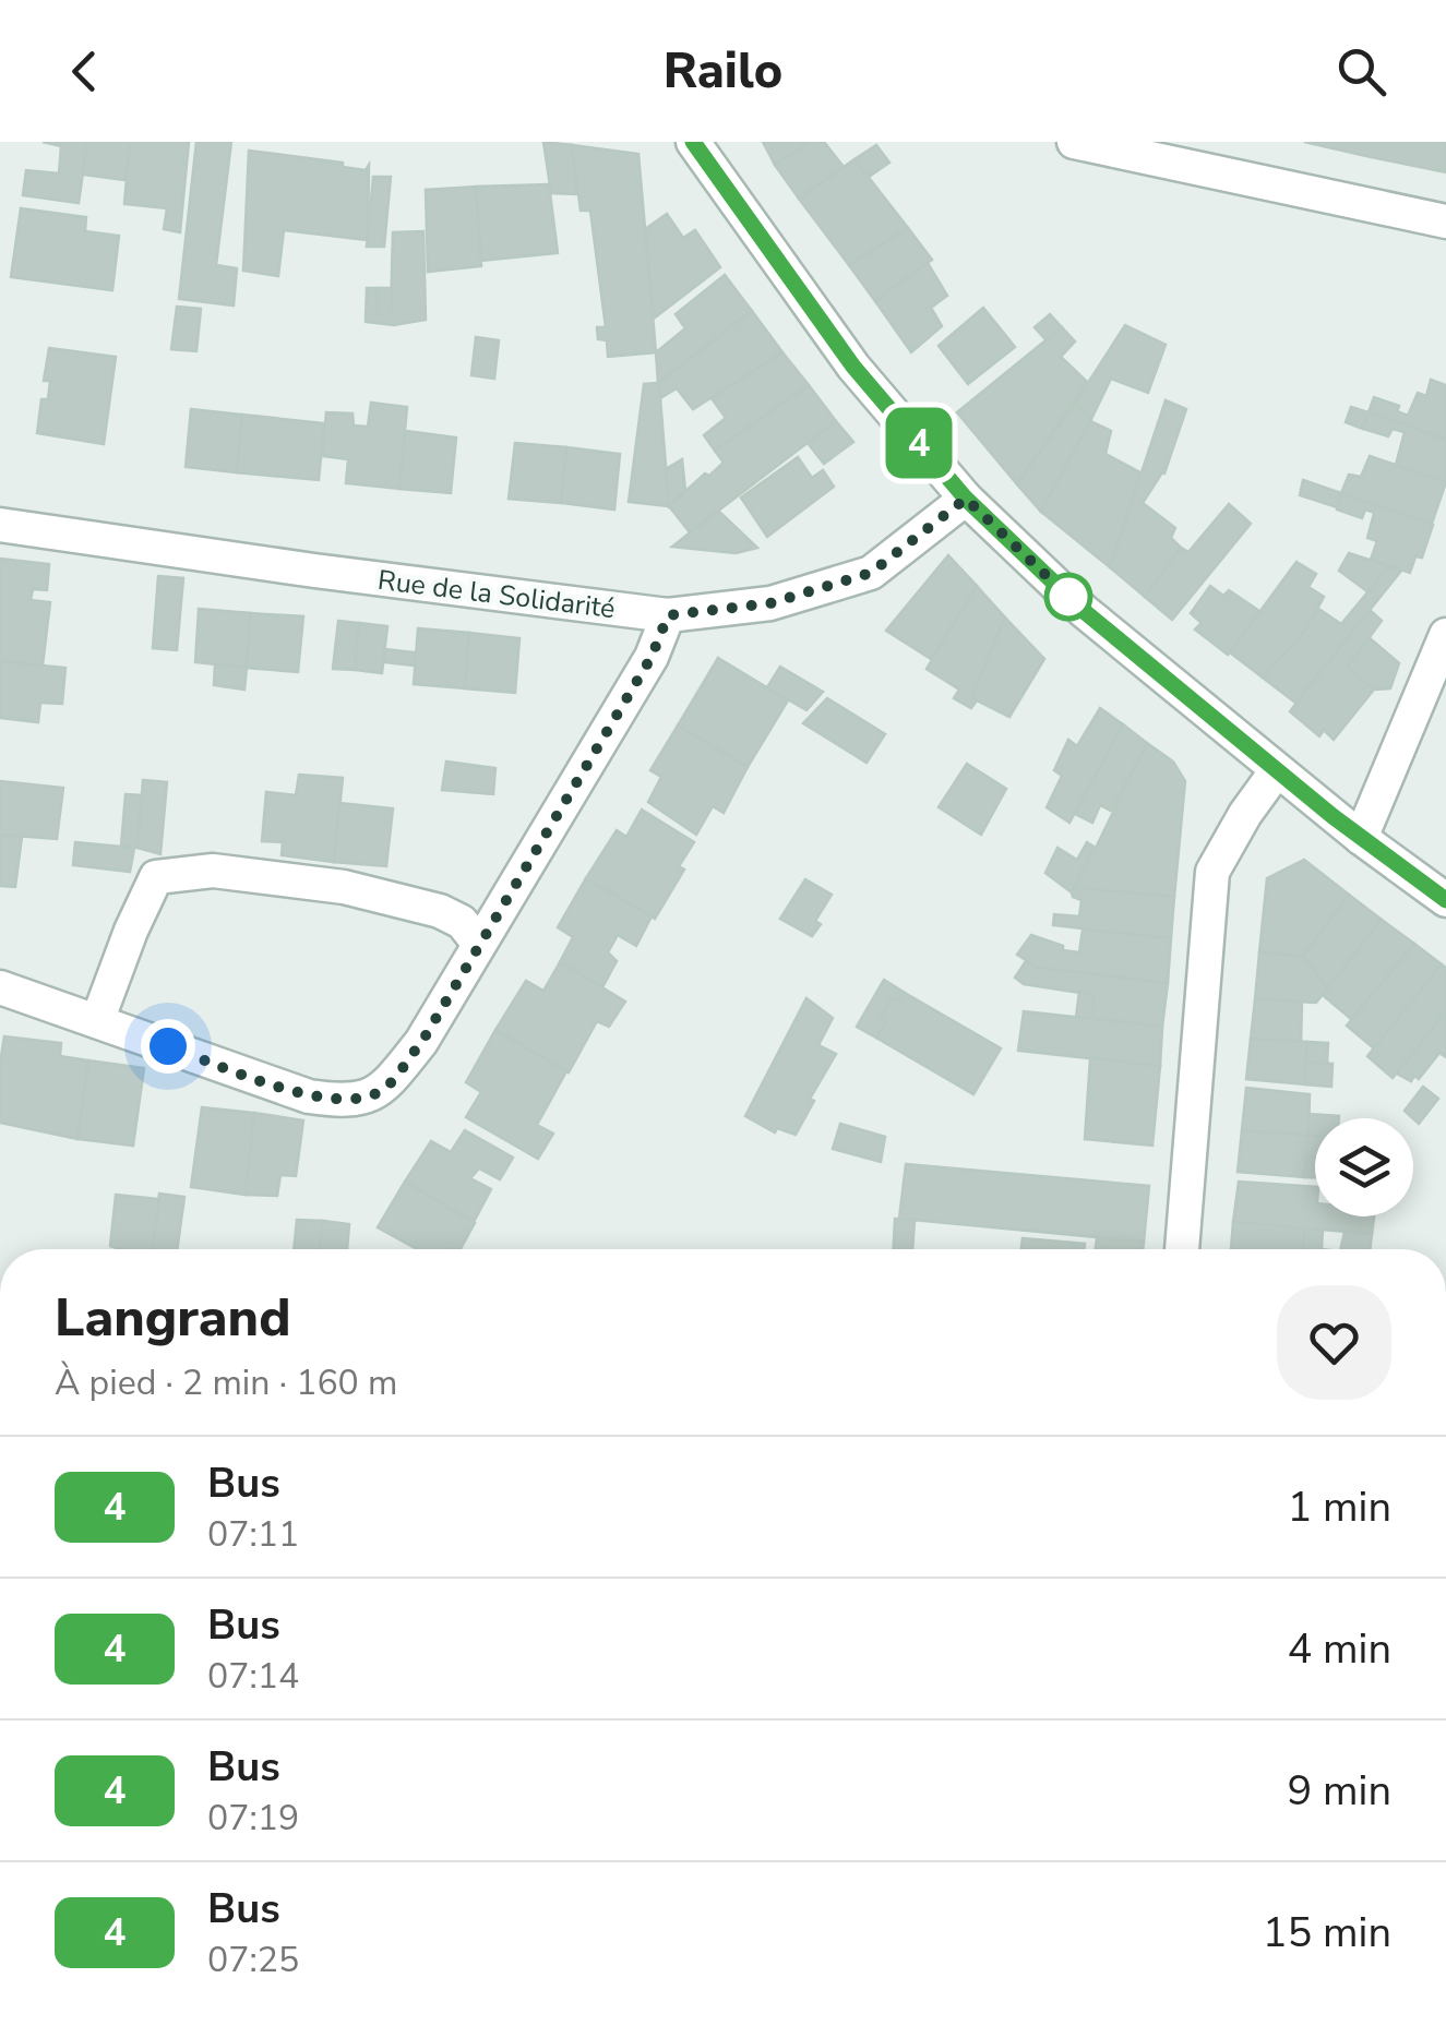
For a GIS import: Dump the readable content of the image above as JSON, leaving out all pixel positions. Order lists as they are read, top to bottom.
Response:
{
  "streets": {
    "street": ["Rue de la Solidarité"]
  },
  "lines": ["bus line 4"],
  "page": {
    "header": "Railo",
    "on_map": "4",
    "heading": ["Langrand", "À pied · 2 min · 160 m"],
    "list": [
      {
        "mark": "4",
        "name": "Bus",
        "note": "07:11",
        "value": "1 min"
      },
      {
        "mark": "4",
        "name": "Bus",
        "note": "07:14",
        "value": "4 min"
      },
      {
        "mark": "4",
        "name": "Bus",
        "note": "07:19",
        "value": "9 min"
      },
      {
        "mark": "4",
        "name": "Bus",
        "note": "07:25",
        "value": "15 min"
      }
    ]
  }
}
